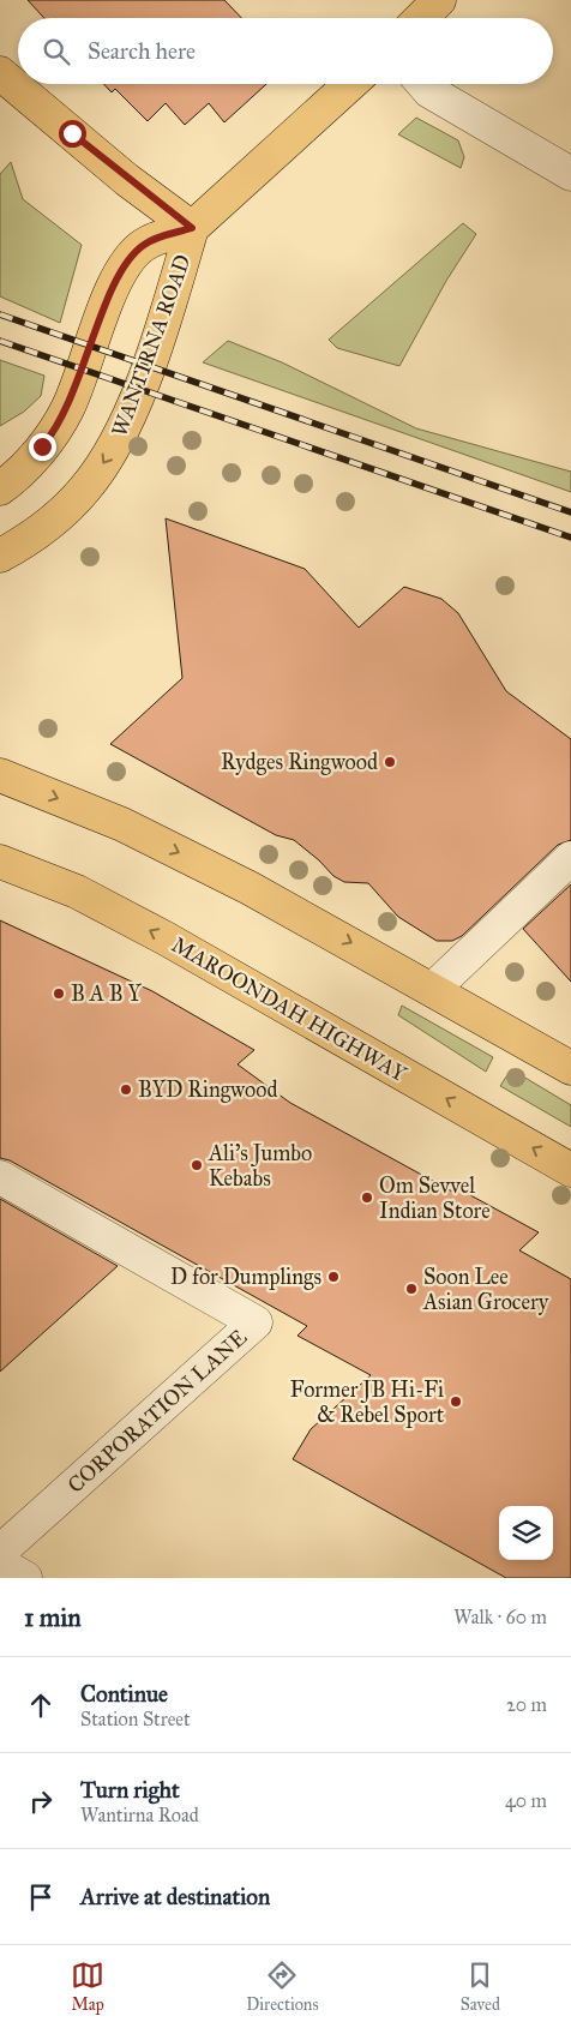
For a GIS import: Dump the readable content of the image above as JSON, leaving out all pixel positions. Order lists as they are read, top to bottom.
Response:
{
  "streets": {
    "main road": ["WANTIRNA ROAD", "MAROONDAH HIGHWAY"],
    "street": ["CORPORATION LANE"]
  },
  "places": [
    "Rydges Ringwood",
    "B A B Y",
    "BYD Ringwood",
    "Ali's Jumbo Kebabs",
    "Om Sevvel Indian Store",
    "D for Dumplings",
    "Soon Lee Asian Grocery",
    "Former JB Hi-Fi & Rebel Sport"
  ],
  "page": {
    "search": "Search here",
    "heading": ["1 min", "Walk · 60 m"],
    "list": [
      ["Continue", "Station Street", "20 m"],
      ["Turn right", "Wantirna Road", "40 m"],
      "Arrive at destination"
    ],
    "nav": ["Map", "Directions", "Saved"]
  }
}
